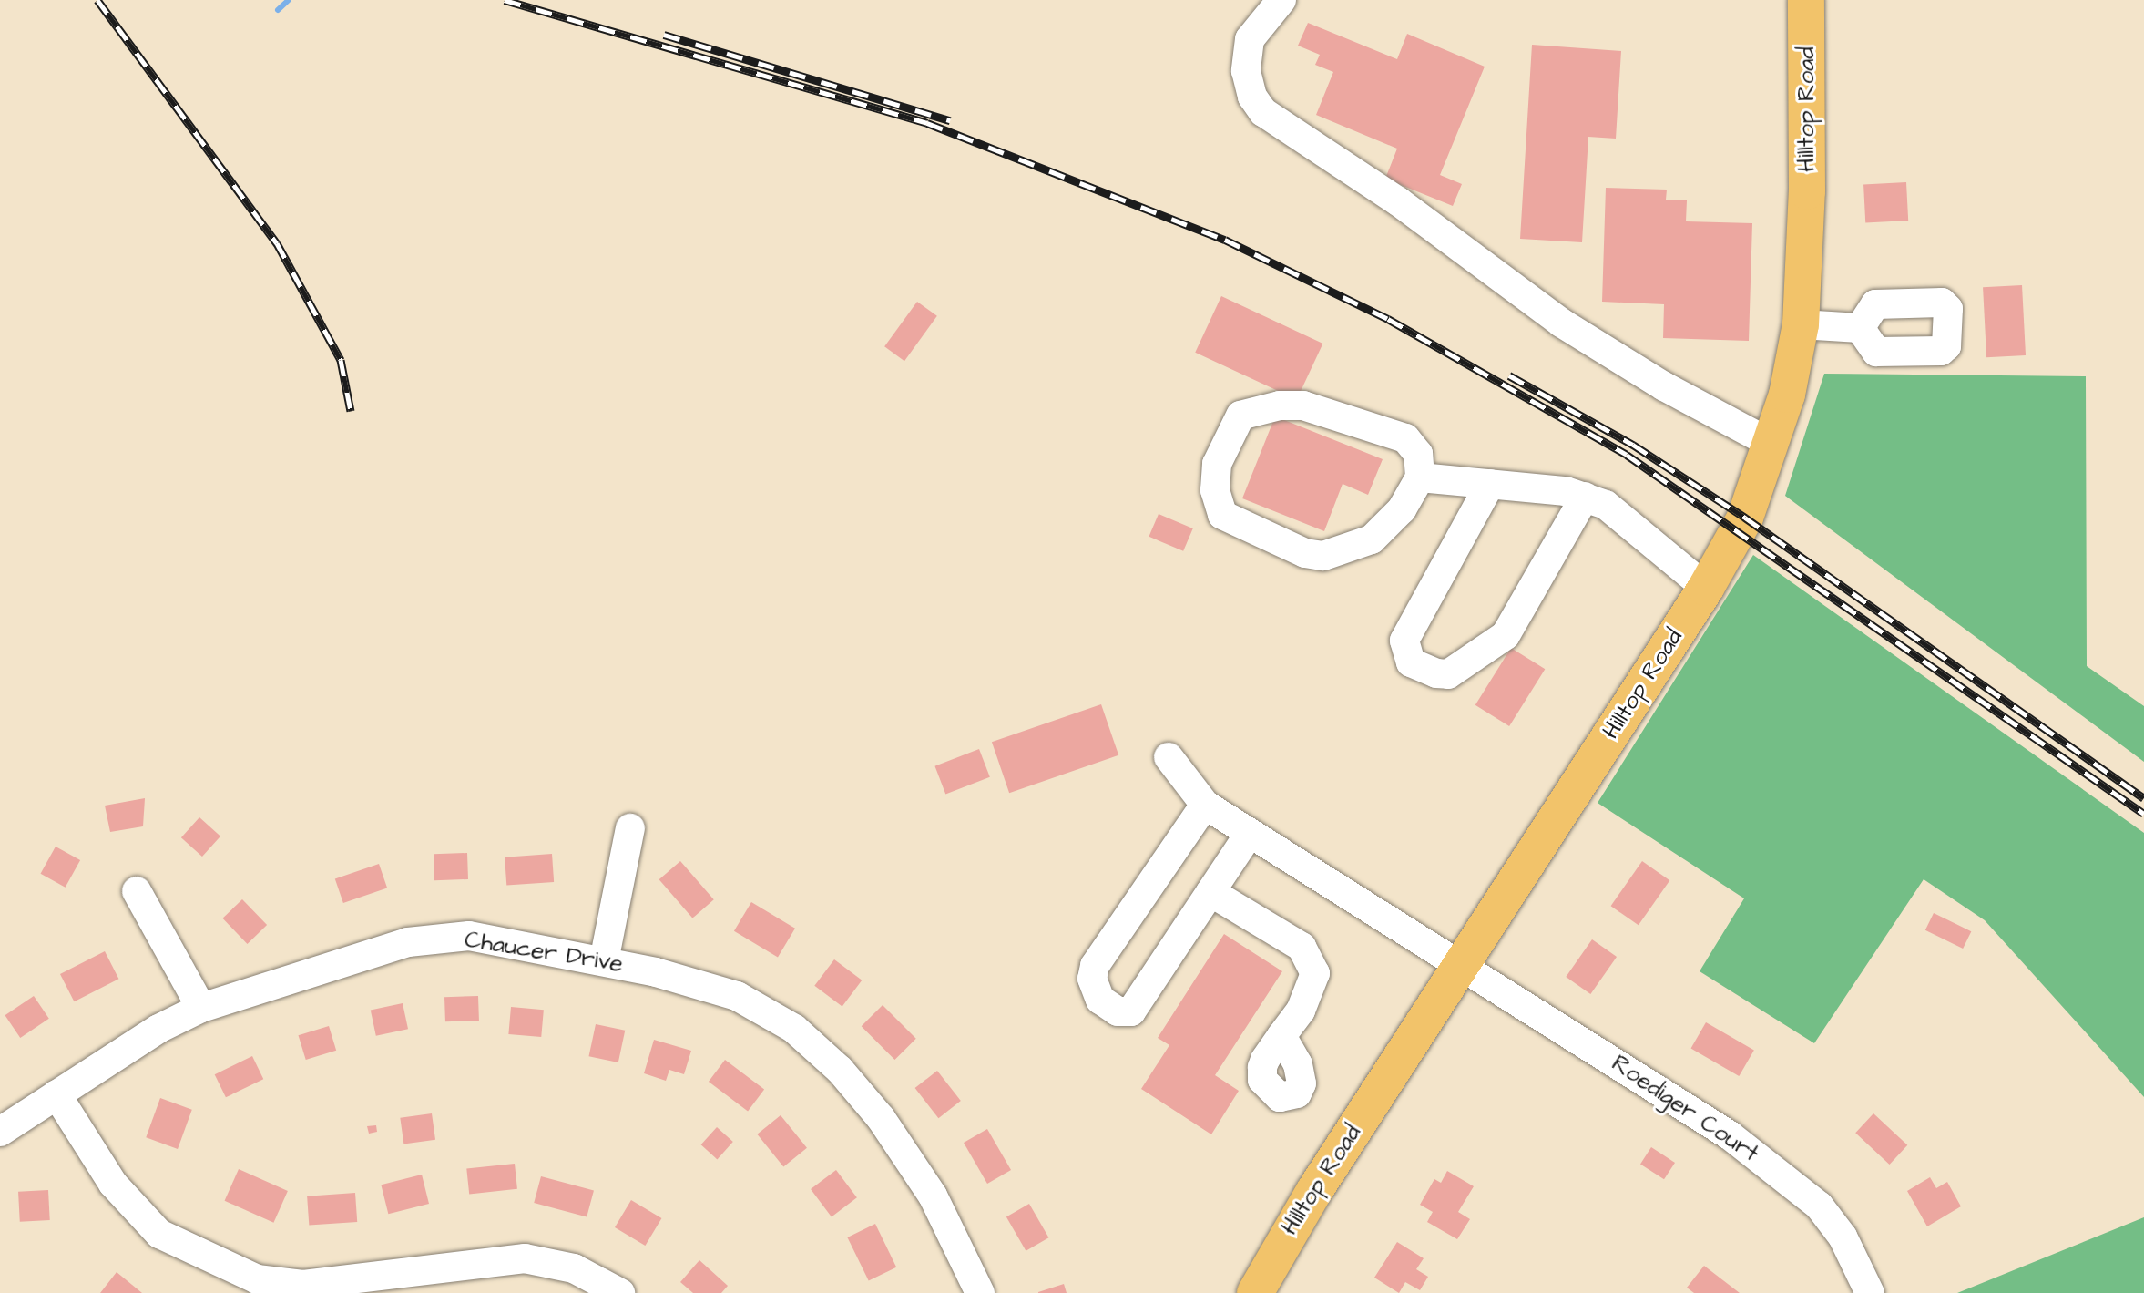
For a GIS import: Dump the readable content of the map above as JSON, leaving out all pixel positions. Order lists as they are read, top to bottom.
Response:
{
  "streets": {
    "main road": ["Hilltop Road"],
    "street": ["Chaucer Drive", "Roediger Court"]
  },
  "crossings": [
    ["Hilltop Road", "Roediger Court"]
  ]
}
